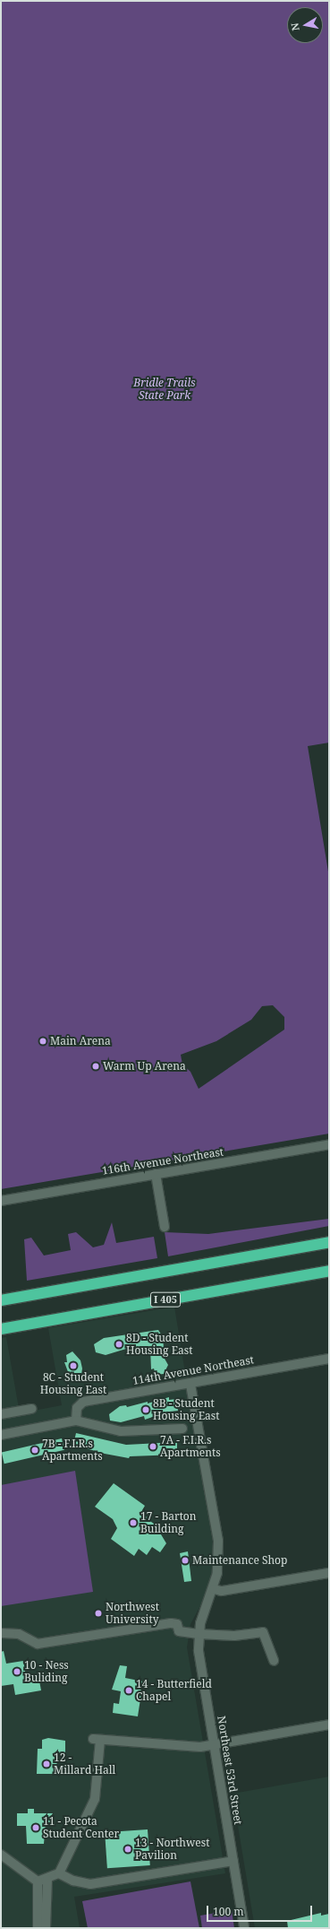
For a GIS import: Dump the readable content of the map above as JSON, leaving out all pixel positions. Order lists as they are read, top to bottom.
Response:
{
  "streets": {
    "highway": ["I 405"],
    "street": ["116th Avenue Northeast", "114th Avenue Northeast", "Northeast 53rd Street"]
  },
  "crossings": [
    ["114th Avenue Northeast", "Northeast 53rd Street"]
  ],
  "parks": ["Bridle Trails State Park"],
  "places": [
    "Main Arena",
    "Warm Up Arena",
    "8D - Student Housing East",
    "8C - Student Housing East",
    "8B - Student Housing East",
    "7A - F.I.R.s Apartments",
    "7B - F.I.R.s Apartments",
    "17 - Barton Building",
    "Maintenance Shop",
    "Northwest University",
    "10 - Ness Buliding",
    "14 - Butterfield Chapel",
    "12 - Millard Hall",
    "11 - Pecota Student Center",
    "13 - Northwest Pavilion"
  ],
  "scale_bar": "100 m",
  "north": "left"
}
